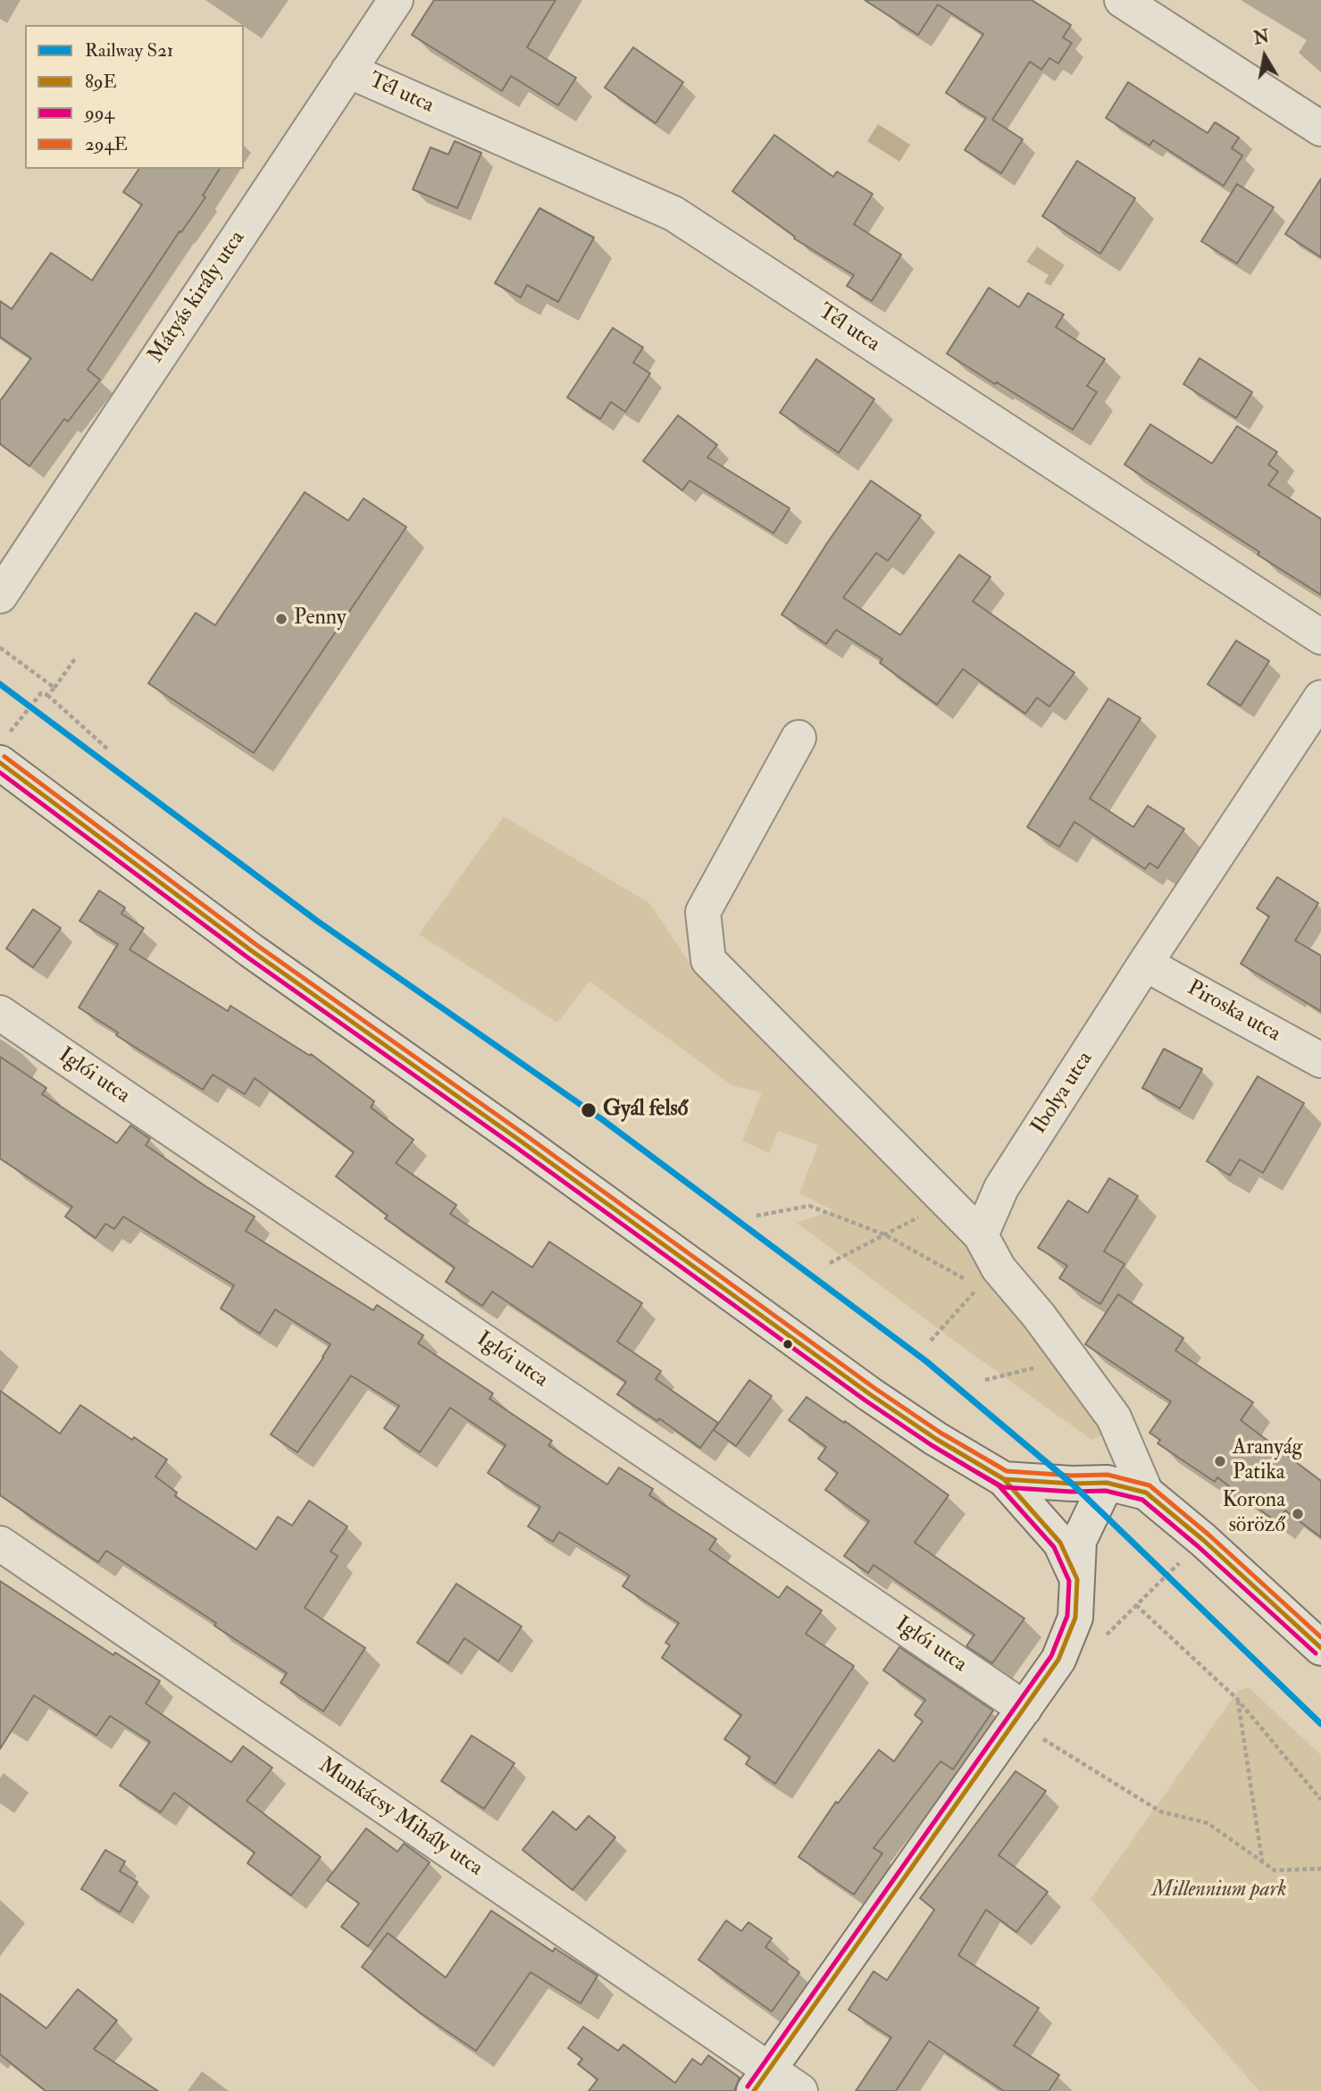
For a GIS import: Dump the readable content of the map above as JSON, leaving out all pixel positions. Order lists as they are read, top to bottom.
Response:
{
  "streets": {
    "street": [
      "Tél utca",
      "Mátyás király utca",
      "Piroska utca",
      "Iglói utca",
      "Ibolya utca",
      "Munkácsy Mihály utca"
    ]
  },
  "crossings": [
    ["Tél utca", "Mátyás király utca"],
    ["Piroska utca", "Ibolya utca"]
  ],
  "parks": ["Millennium park"],
  "places": [
    "Penny",
    "Gyál felső",
    "Aranyág Patika",
    "Korona söröző"
  ],
  "lines": [
    "rail line S21",
    "transit line 294E",
    "transit line 89E",
    "transit line 994"
  ],
  "legend": [
    "Railway S21",
    "89E",
    "994",
    "294E"
  ],
  "north": "top"
}
